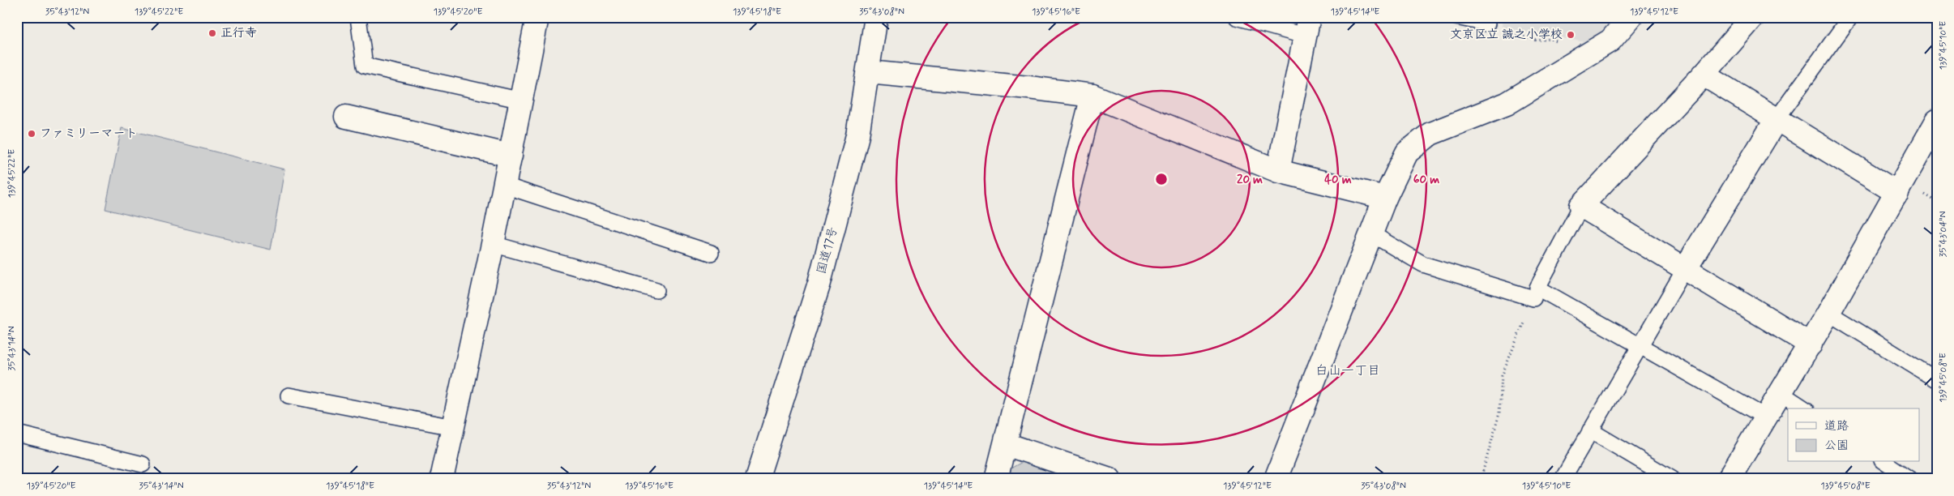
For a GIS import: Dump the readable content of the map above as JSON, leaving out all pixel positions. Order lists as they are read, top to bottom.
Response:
{
  "streets": {
    "main road": ["国道17号"]
  },
  "districts": ["白山一丁目"],
  "places": ["正行寺", "文京区立 誠之小学校", "ファミリーマート"],
  "legend": ["道路", "公園"],
  "coordinates": [
    "35°43'12\"N",
    "139°45'22\"E",
    "139°45'20\"E",
    "139°45'18\"E",
    "35°43'08\"N",
    "139°45'16\"E",
    "139°45'14\"E",
    "139°45'12\"E",
    "139°45'10\"E",
    "35°43'04\"N",
    "35°43'14\"N",
    "139°45'08\"E"
  ],
  "rings": ["20 m", "40 m", "60 m"]
}
